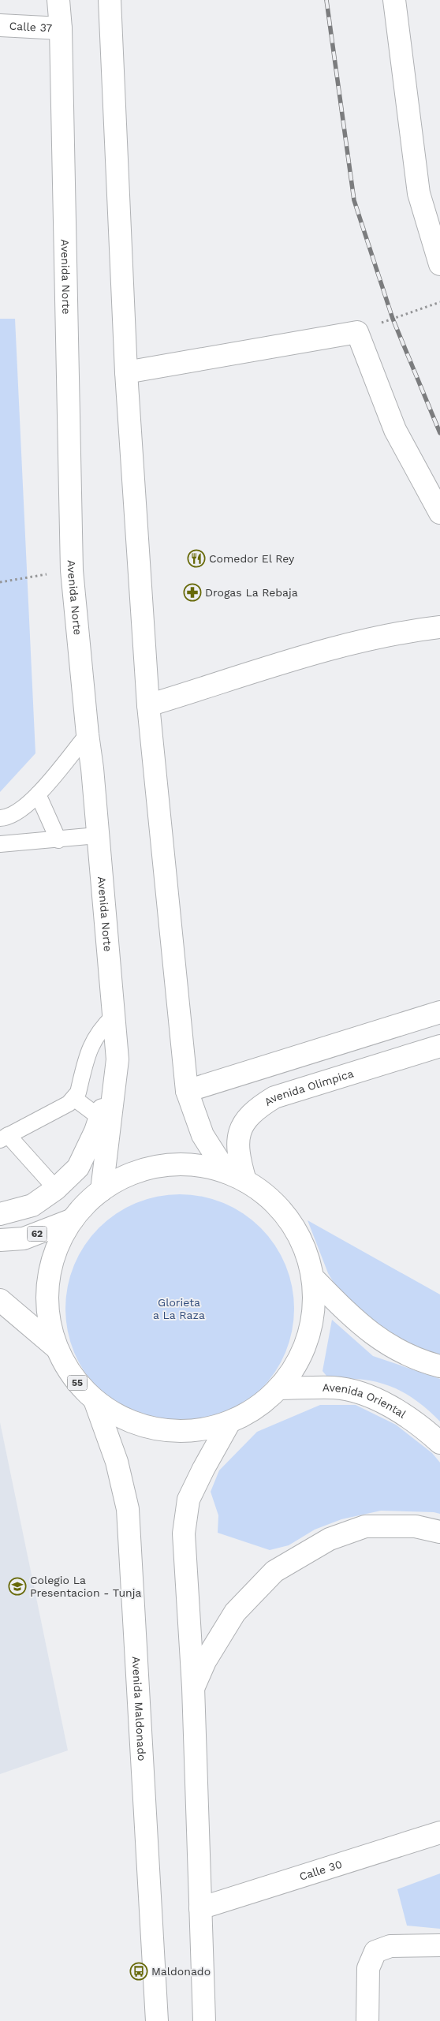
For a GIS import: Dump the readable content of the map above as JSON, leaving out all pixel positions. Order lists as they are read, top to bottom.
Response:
{
  "streets": {
    "main road": [
      "Calle 37",
      "Avenida Norte",
      "Avenida Olimpica",
      "62",
      "55",
      "Avenida Oriental",
      "Avenida Maldonado",
      "Calle 30"
    ]
  },
  "crossings": [
    ["Calle 37", "Avenida Norte"],
    ["Avenida Norte", "55"],
    ["Avenida Olimpica", "55"],
    ["62", "55"],
    ["55", "Avenida Oriental"],
    ["55", "Avenida Maldonado"]
  ],
  "parks": ["Glorieta a La Raza"],
  "places": {
    "restaurant": ["Comedor El Rey"],
    "pharmacy": ["Drogas La Rebaja"],
    "school or university": ["Colegio La Presentacion - Tunja"],
    "bus stop": ["Maldonado"]
  }
}
